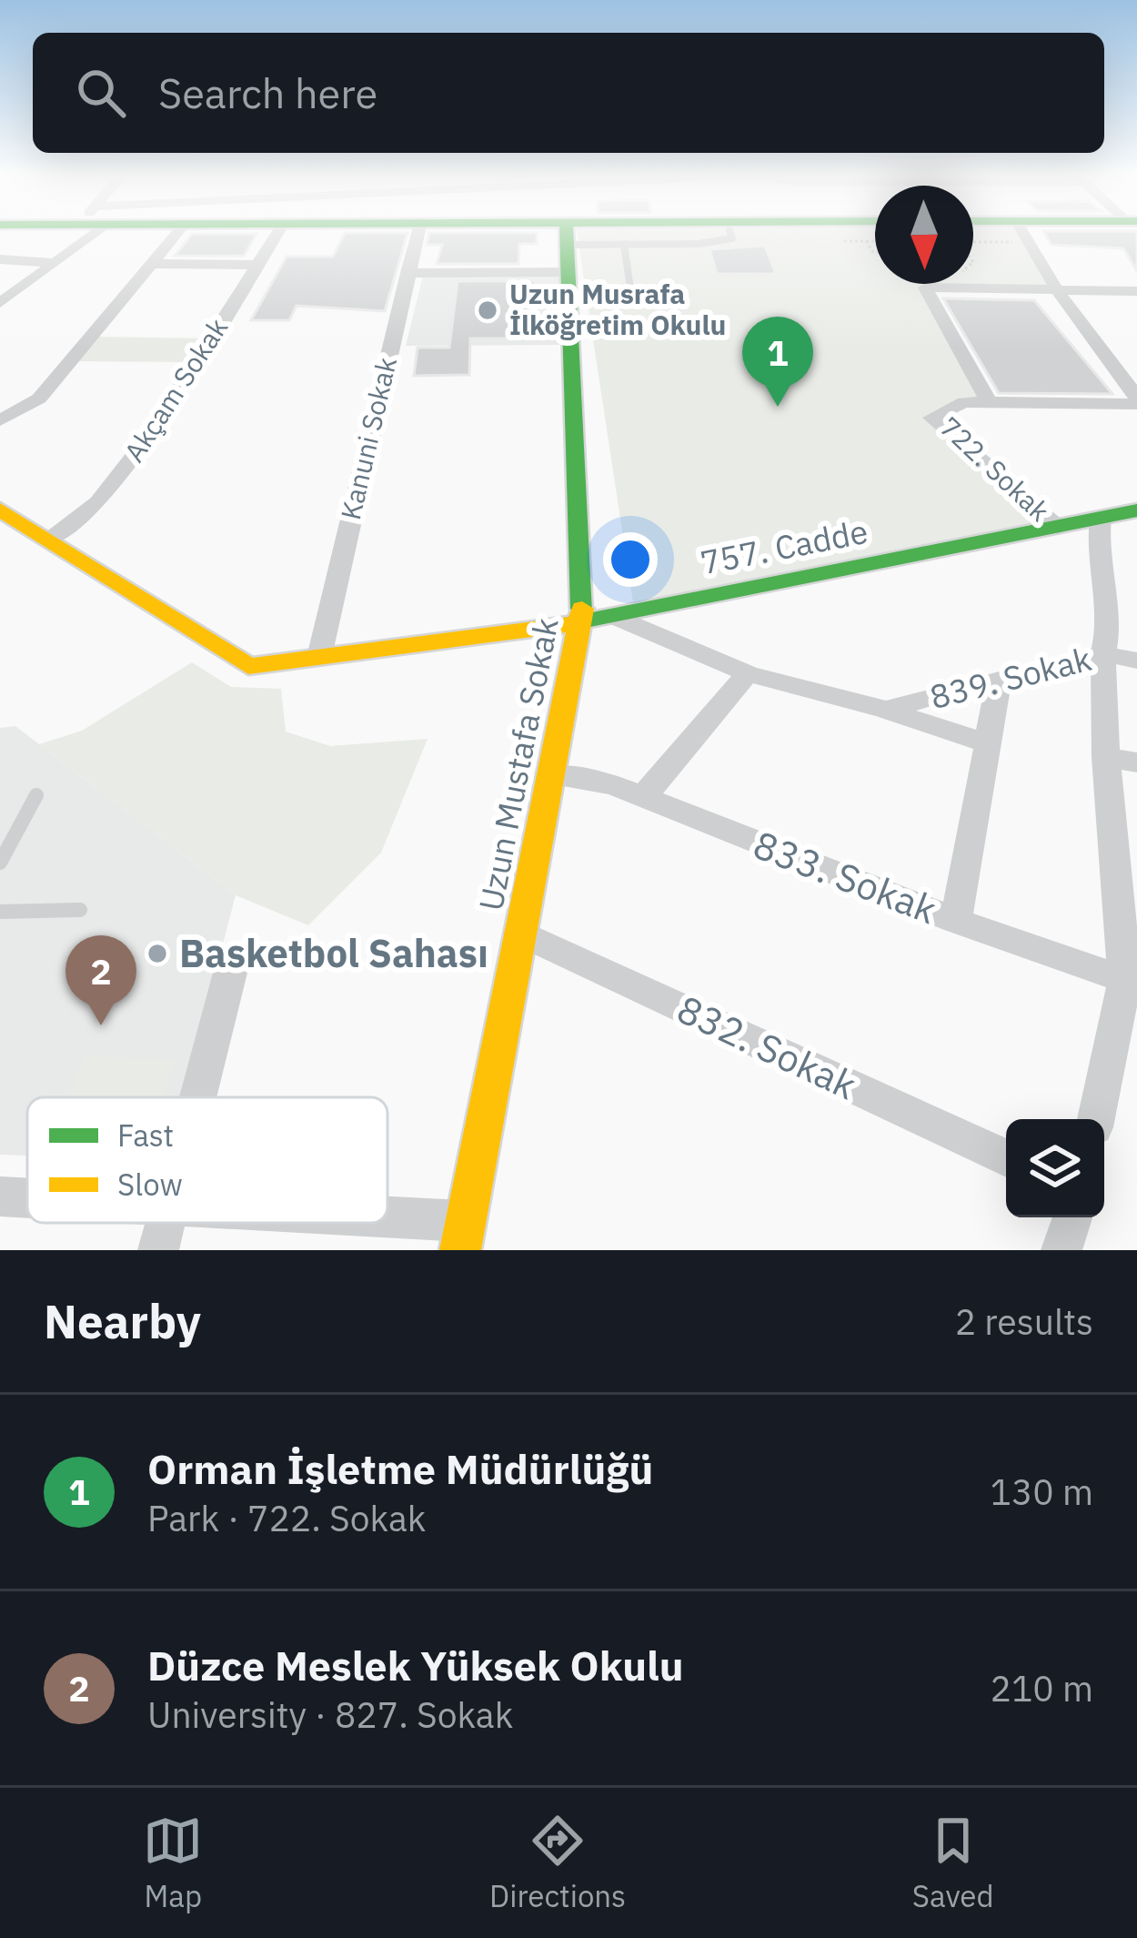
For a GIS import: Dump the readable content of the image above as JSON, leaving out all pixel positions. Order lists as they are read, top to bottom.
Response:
{
  "streets": {
    "street": [
      "Akçam Sokak",
      "Kanuni Sokak",
      "722. Sokak",
      "757. Cadde",
      "839. Sokak",
      "Uzun Mustafa Sokak",
      "833. Sokak",
      "832. Sokak"
    ]
  },
  "crossings": [
    ["Akçam Sokak", "757. Cadde"],
    ["Kanuni Sokak", "757. Cadde"],
    ["722. Sokak", "757. Cadde"],
    ["757. Cadde", "Uzun Mustafa Sokak"],
    ["Uzun Mustafa Sokak", "833. Sokak"],
    ["Uzun Mustafa Sokak", "832. Sokak"]
  ],
  "places": ["Uzun Musrafa İlköğretim Okulu", "Basketbol Sahası"],
  "legend": ["Fast", "Slow"],
  "north": "bottom",
  "page": {
    "search": "Search here",
    "pins": ["1", "2"],
    "heading": ["Nearby", "2 results"],
    "list": [
      {
        "mark": "1",
        "name": "Orman İşletme Müdürlüğü",
        "note": "Park · 722. Sokak",
        "value": "130 m"
      },
      {
        "mark": "2",
        "name": "Düzce Meslek Yüksek Okulu",
        "note": "University · 827. Sokak",
        "value": "210 m"
      }
    ],
    "nav": ["Map", "Directions", "Saved"]
  }
}
